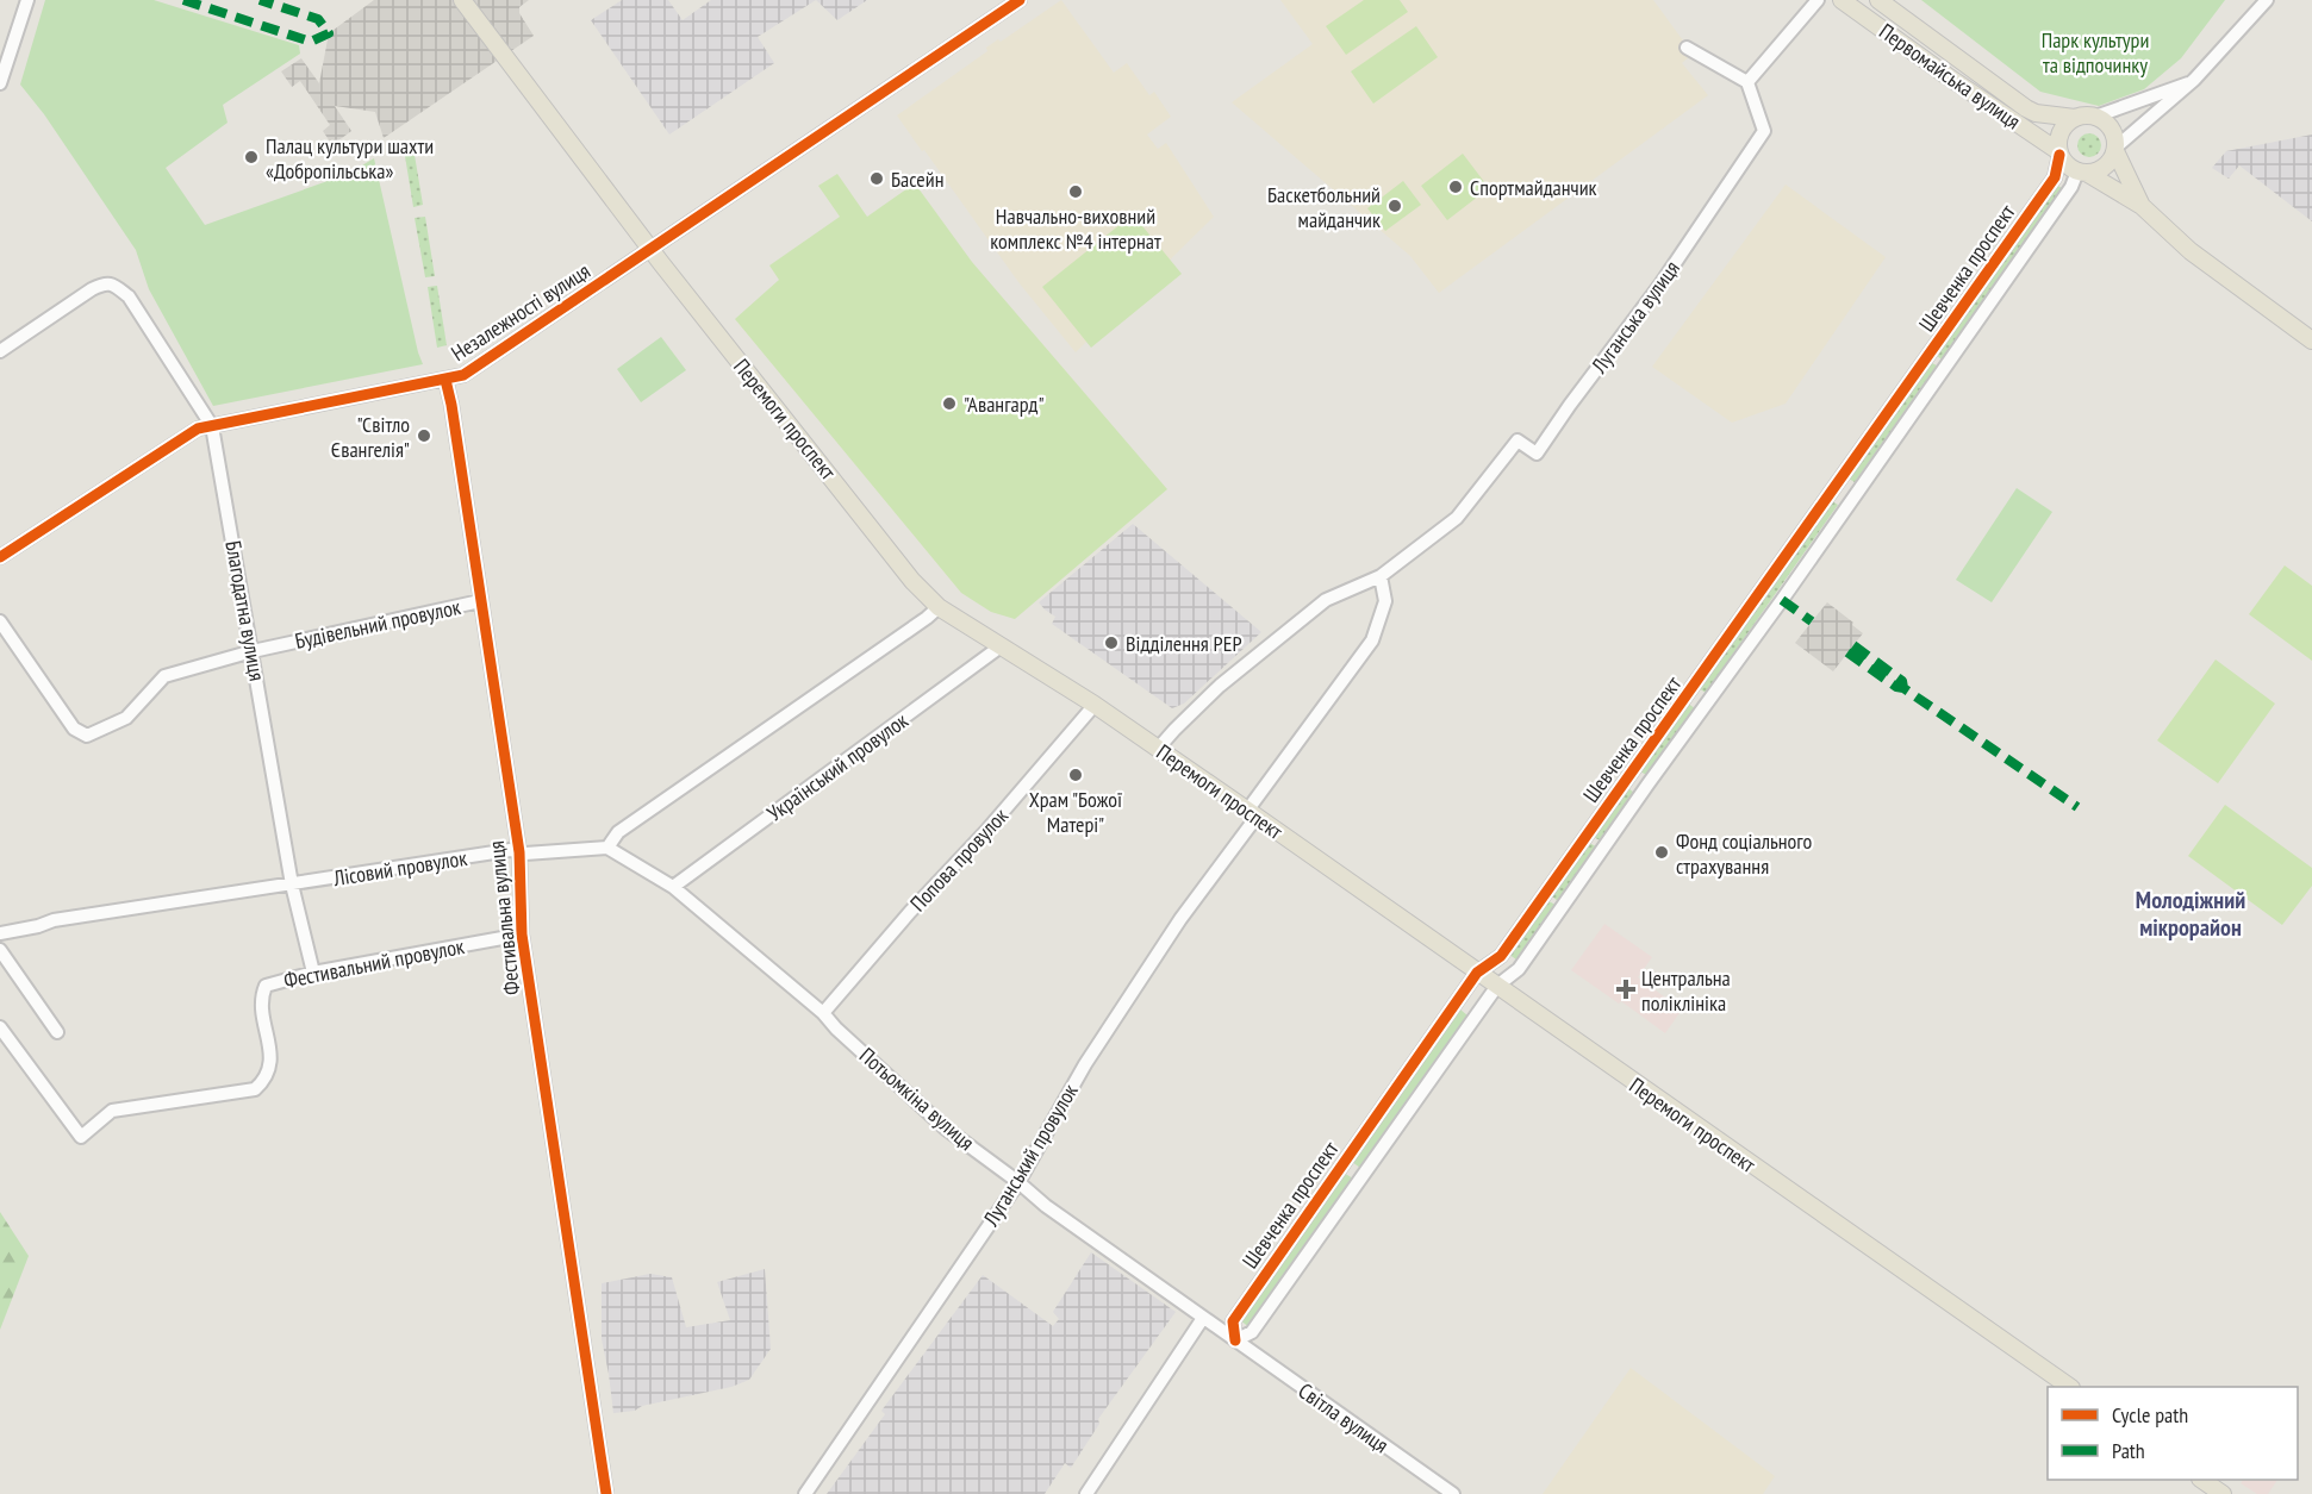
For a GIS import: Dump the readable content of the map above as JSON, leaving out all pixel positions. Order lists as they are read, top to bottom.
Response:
{
  "streets": {
    "main road": ["Первомайська вулиця", "Перемоги проспект"],
    "street": [
      "Шевченка проспект",
      "Незалежності вулиця",
      "Луганська вулиця",
      "Благодатна вулиця",
      "Будівельний провулок",
      "Український провулок",
      "Попова провулок",
      "Лісовий провулок",
      "Фестивальна вулиця",
      "Фестивальний провулок",
      "Потьомкіна вулиця",
      "Луганський провулок",
      "Світла вулиця"
    ]
  },
  "crossings": [
    ["Первомайська вулиця", "Шевченка проспект"],
    ["Шевченка проспект", "Перемоги проспект"],
    ["Шевченка проспект", "Потьомкіна вулиця"],
    ["Шевченка проспект", "Світла вулиця"],
    ["Незалежності вулиця", "Перемоги проспект"],
    ["Незалежності вулиця", "Благодатна вулиця"],
    ["Незалежності вулиця", "Фестивальна вулиця"],
    ["Луганська вулиця", "Перемоги проспект"],
    ["Перемоги проспект", "Український провулок"],
    ["Перемоги проспект", "Попова провулок"],
    ["Перемоги проспект", "Луганський провулок"],
    ["Благодатна вулиця", "Будівельний провулок"],
    ["Благодатна вулиця", "Лісовий провулок"],
    ["Благодатна вулиця", "Фестивальний провулок"],
    ["Будівельний провулок", "Фестивальна вулиця"],
    ["Український провулок", "Потьомкіна вулиця"],
    ["Попова провулок", "Потьомкіна вулиця"],
    ["Лісовий провулок", "Фестивальна вулиця"],
    ["Лісовий провулок", "Потьомкіна вулиця"],
    ["Фестивальна вулиця", "Фестивальний провулок"],
    ["Потьомкіна вулиця", "Луганський провулок"],
    ["Потьомкіна вулиця", "Світла вулиця"]
  ],
  "districts": ["Молодіжний мікрорайон"],
  "parks": ["Парк культури та відпочинку"],
  "places": {
    "other": [
      "Палац культури шахти «Добропільська»",
      "Басейн",
      "Спортмайданчик",
      "Навчально-виховний комплекс №4 інтернат",
      "Баскетбольний майданчик",
      "\"Авангард\"",
      "\"Світло Євангелія\"",
      "Відділення РЕР",
      "Храм \"Божої Матері\"",
      "Фонд соціального страхування"
    ],
    "health": ["Центральна поліклініка"]
  },
  "legend": ["Cycle path", "Path"]
}
